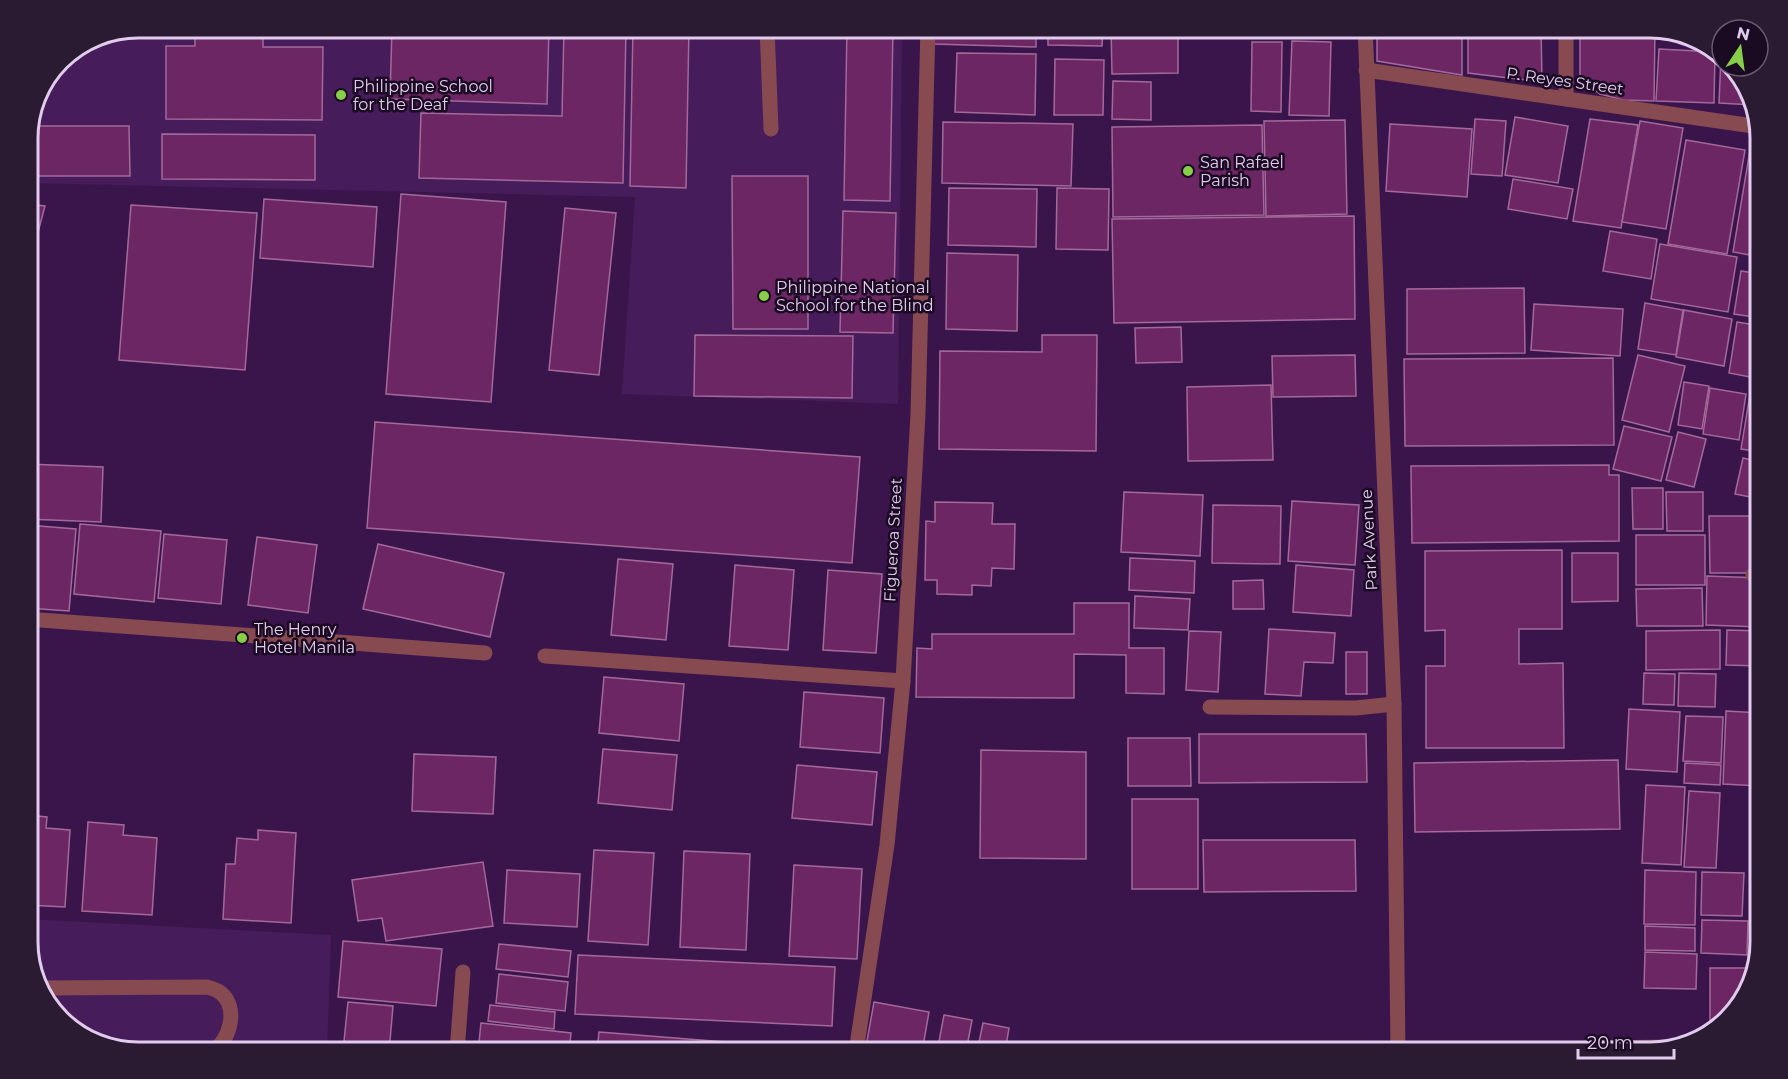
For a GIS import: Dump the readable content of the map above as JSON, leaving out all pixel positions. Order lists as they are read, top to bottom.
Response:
{
  "streets": {
    "street": ["P. Reyes Street", "Figueroa Street", "Park Avenue"]
  },
  "crossings": [
    ["P. Reyes Street", "Park Avenue"]
  ],
  "places": [
    "Philippine School for the Deaf",
    "San Rafael Parish",
    "Philippine National School for the Blind",
    "The Henry Hotel Manila"
  ],
  "scale_bar": "20 m",
  "north": "top"
}
